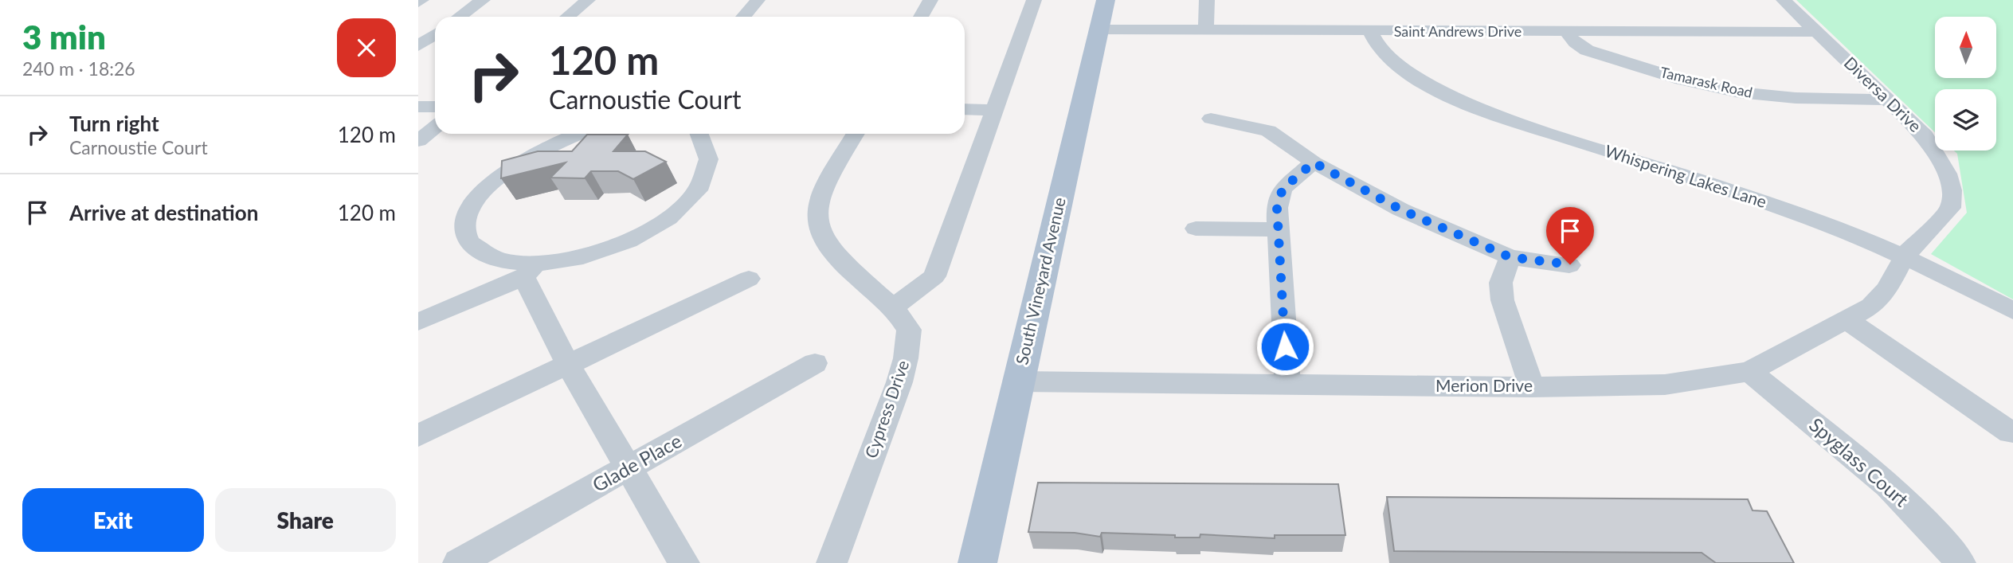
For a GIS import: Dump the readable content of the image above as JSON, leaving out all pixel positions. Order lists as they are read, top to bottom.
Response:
{
  "streets": {
    "main road": ["South Vineyard Avenue"],
    "street": [
      "Saint Andrews Drive",
      "Tamarask Road",
      "Diversa Drive",
      "Whispering Lakes Lane",
      "Merion Drive",
      "Cypress Drive",
      "Spyglass Court",
      "Glade Place"
    ]
  },
  "crossings": [
    ["Saint Andrews Drive", "Tamarask Road"],
    ["Saint Andrews Drive", "Diversa Drive"],
    ["Saint Andrews Drive", "Whispering Lakes Lane"],
    ["Saint Andrews Drive", "South Vineyard Avenue"],
    ["Tamarask Road", "Diversa Drive"],
    ["Diversa Drive", "Whispering Lakes Lane"],
    ["Diversa Drive", "Merion Drive"],
    ["Whispering Lakes Lane", "Merion Drive"],
    ["South Vineyard Avenue", "Merion Drive"],
    ["Merion Drive", "Spyglass Court"]
  ],
  "north": "top",
  "page": {
    "heading": ["3 min", "240 m · 18:26"],
    "turn": ["120 m", "Carnoustie Court"],
    "list": [
      {
        "name": "Turn right",
        "note": "Carnoustie Court",
        "value": "120 m"
      },
      {
        "name": "Arrive at destination",
        "value": "120 m"
      }
    ],
    "buttons": ["Exit", "Share"]
  }
}
